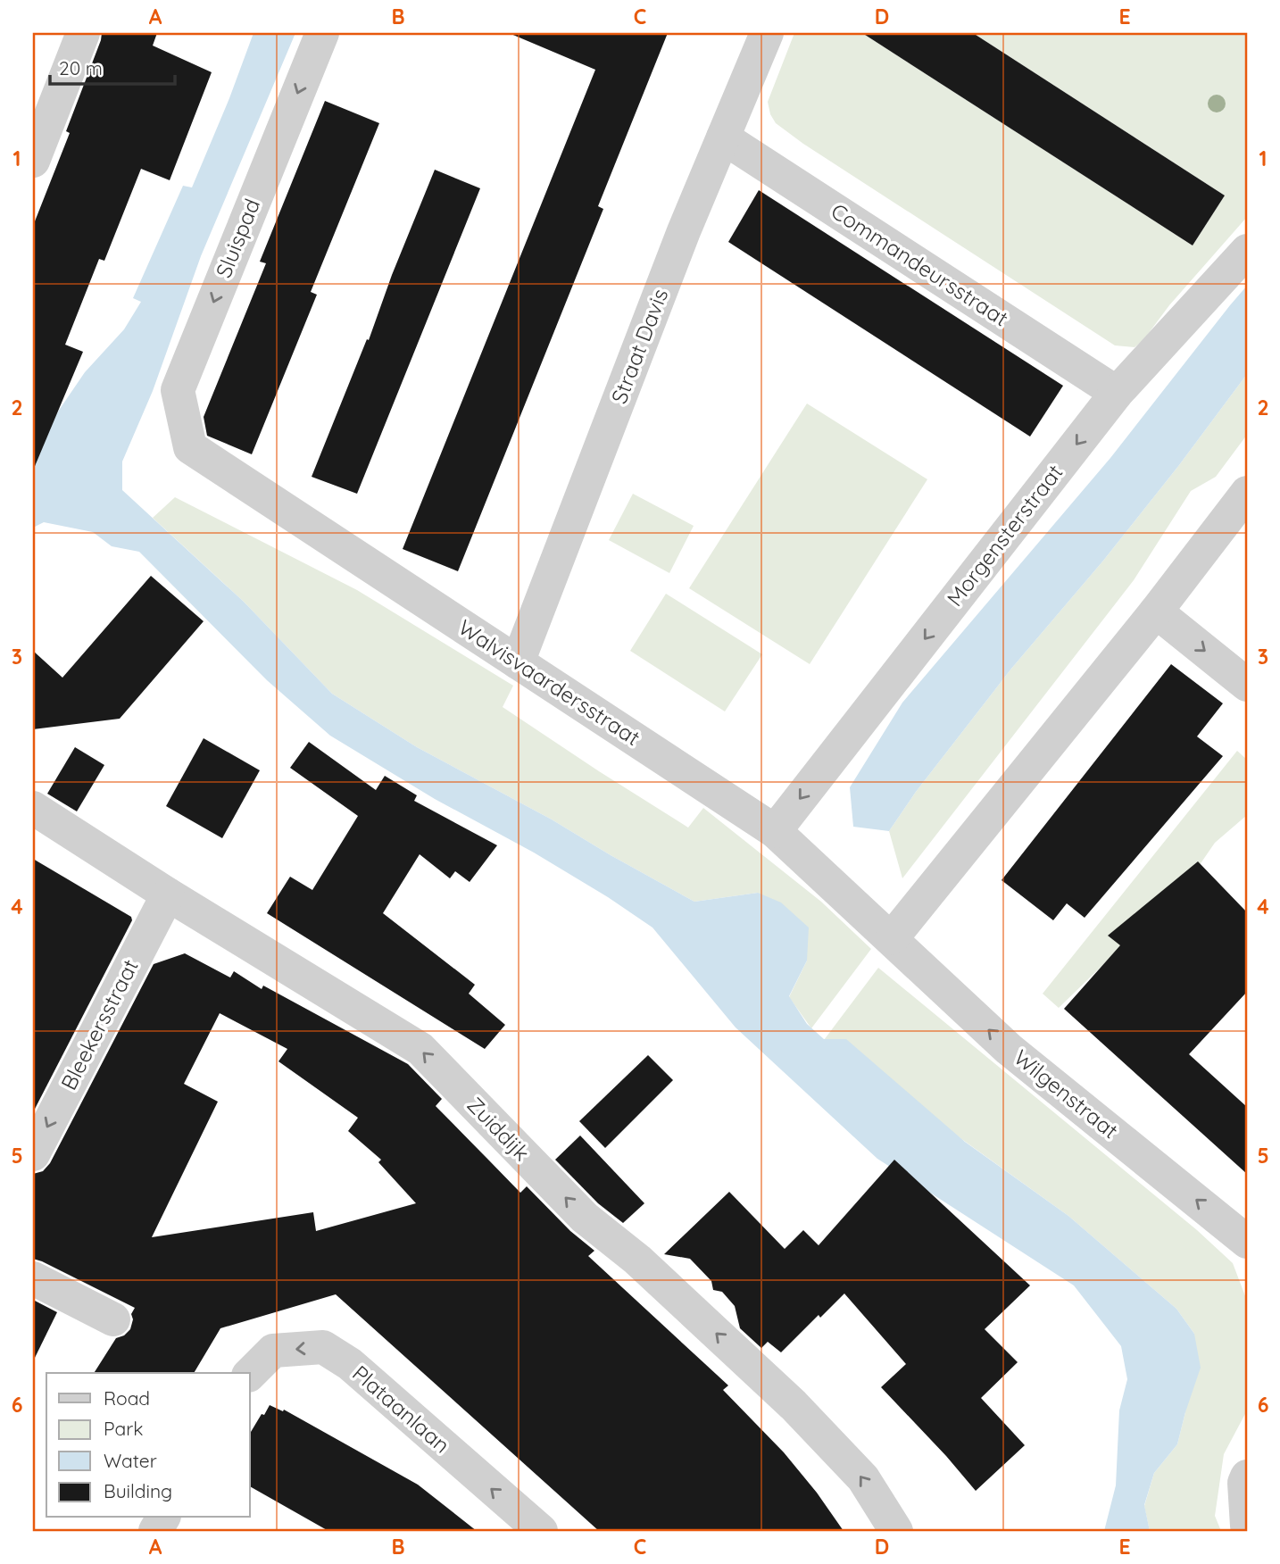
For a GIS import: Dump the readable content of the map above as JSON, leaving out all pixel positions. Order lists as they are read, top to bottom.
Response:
{
  "streets": {
    "street": [
      "Sluispad",
      "Commandeursstraat",
      "Straat Davis",
      "Morgensterstraat",
      "Walvisvaardersstraat",
      "Bleekersstraat",
      "Wilgenstraat",
      "Zuiddijk",
      "Plataanlaan"
    ]
  },
  "crossings": [
    ["Sluispad", "Walvisvaardersstraat"],
    ["Commandeursstraat", "Straat Davis"],
    ["Commandeursstraat", "Morgensterstraat"],
    ["Straat Davis", "Walvisvaardersstraat"],
    ["Morgensterstraat", "Walvisvaardersstraat"],
    ["Walvisvaardersstraat", "Wilgenstraat"],
    ["Bleekersstraat", "Zuiddijk"]
  ],
  "one_way": [
    "Bleekersstraat",
    "Wilgenstraat",
    "Zuiddijk",
    "Plataanlaan"
  ],
  "legend": [
    "Road",
    "Park",
    "Water",
    "Building"
  ],
  "scale_bar": "20 m",
  "grid": {
    "columns": [
      "A",
      "B",
      "C",
      "D",
      "E"
    ],
    "rows": [
      "1",
      "2",
      "3",
      "4",
      "5",
      "6"
    ]
  }
}
